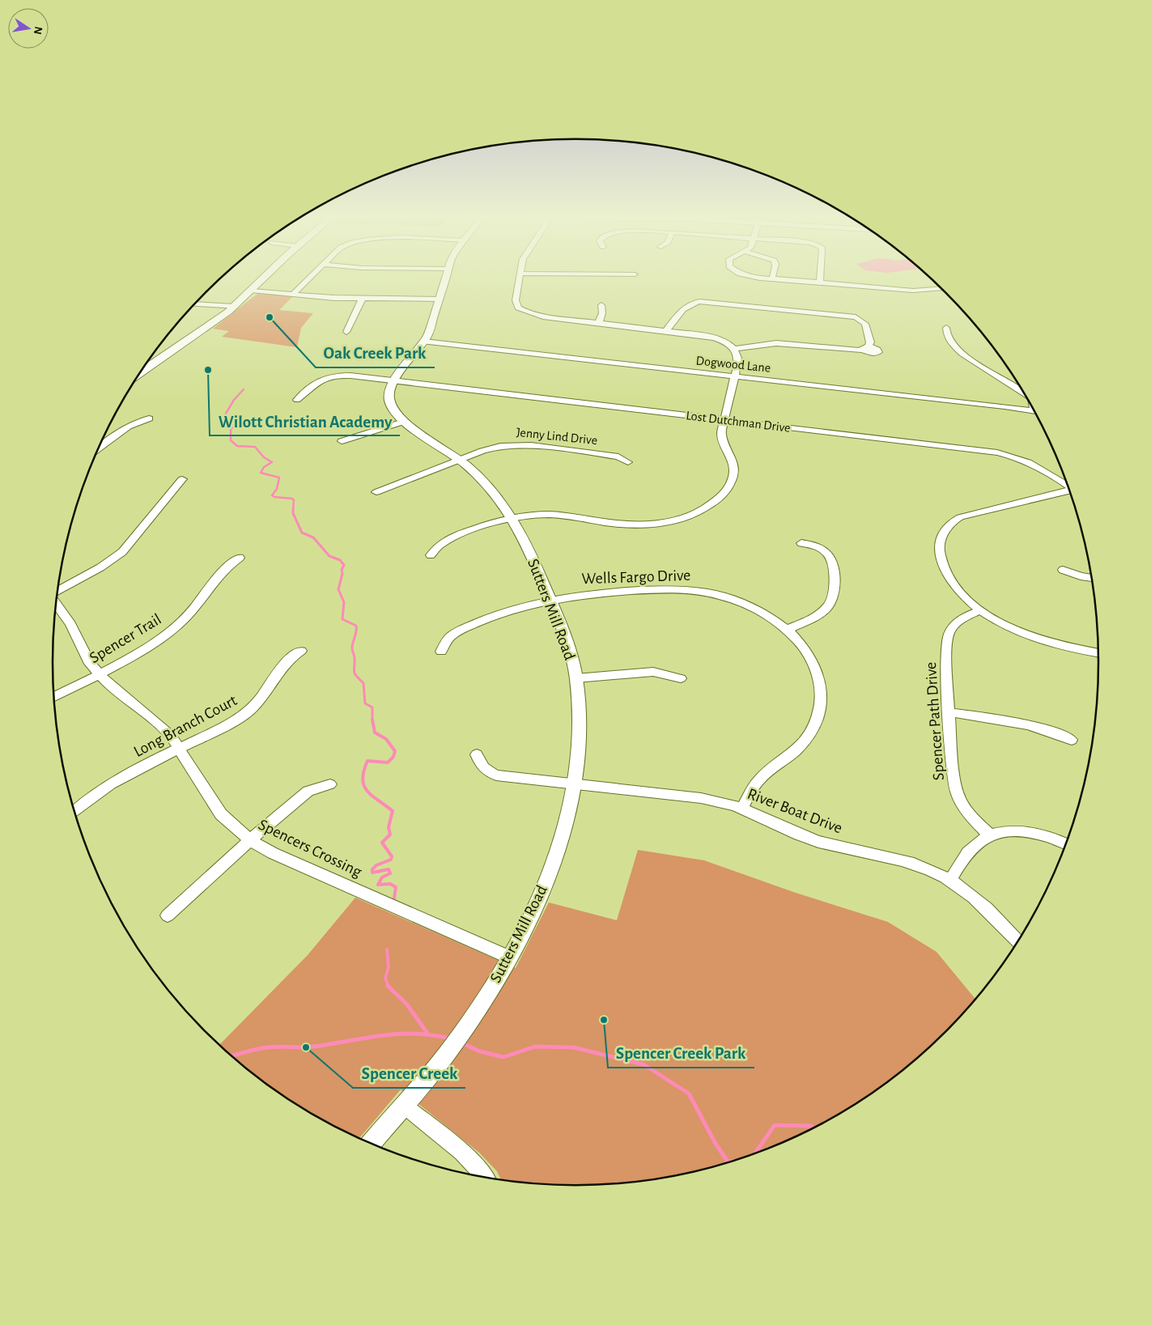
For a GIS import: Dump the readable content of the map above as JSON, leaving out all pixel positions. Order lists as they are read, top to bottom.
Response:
{
  "streets": {
    "street": [
      "Dogwood Lane",
      "Lost Dutchman Drive",
      "Jenny Lind Drive",
      "Wells Fargo Drive",
      "Sutters Mill Road",
      "Spencer Trail",
      "Spencer Path Drive",
      "Long Branch Court",
      "River Boat Drive",
      "Spencers Crossing"
    ]
  },
  "crossings": [
    ["Dogwood Lane", "Sutters Mill Road"],
    ["Lost Dutchman Drive", "Sutters Mill Road"],
    ["Jenny Lind Drive", "Sutters Mill Road"],
    ["Wells Fargo Drive", "Sutters Mill Road"],
    ["Wells Fargo Drive", "River Boat Drive"],
    ["Sutters Mill Road", "River Boat Drive"],
    ["Sutters Mill Road", "Spencers Crossing"],
    ["Spencer Trail", "Spencers Crossing"],
    ["Long Branch Court", "Spencers Crossing"]
  ],
  "places": [
    "Oak Creek Park",
    "Wilott Christian Academy",
    "Spencer Creek Park",
    "Spencer Creek"
  ],
  "north": "right"
}
